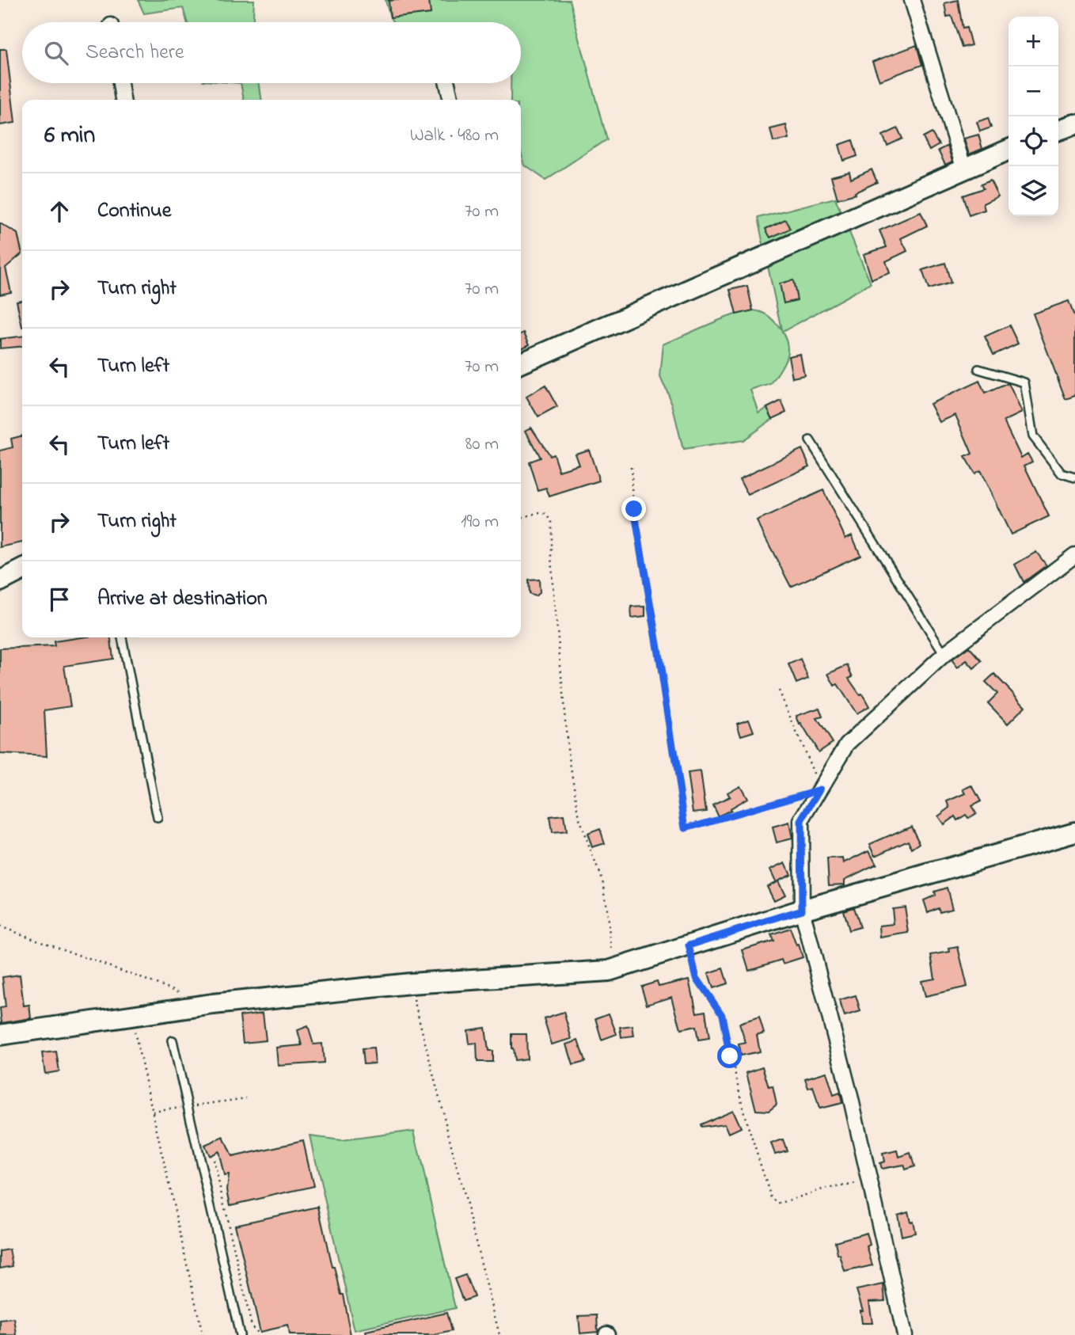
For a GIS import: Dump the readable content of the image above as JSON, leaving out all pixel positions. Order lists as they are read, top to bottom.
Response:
{
  "page": {
    "map_buttons": ["+", "−"],
    "search": "Search here",
    "heading": ["6 min", "Walk · 480 m"],
    "list": [
      ["Continue", "70 m"],
      ["Turn right", "70 m"],
      ["Turn left", "70 m"],
      ["Turn left", "80 m"],
      ["Turn right", "190 m"],
      "Arrive at destination"
    ]
  }
}
